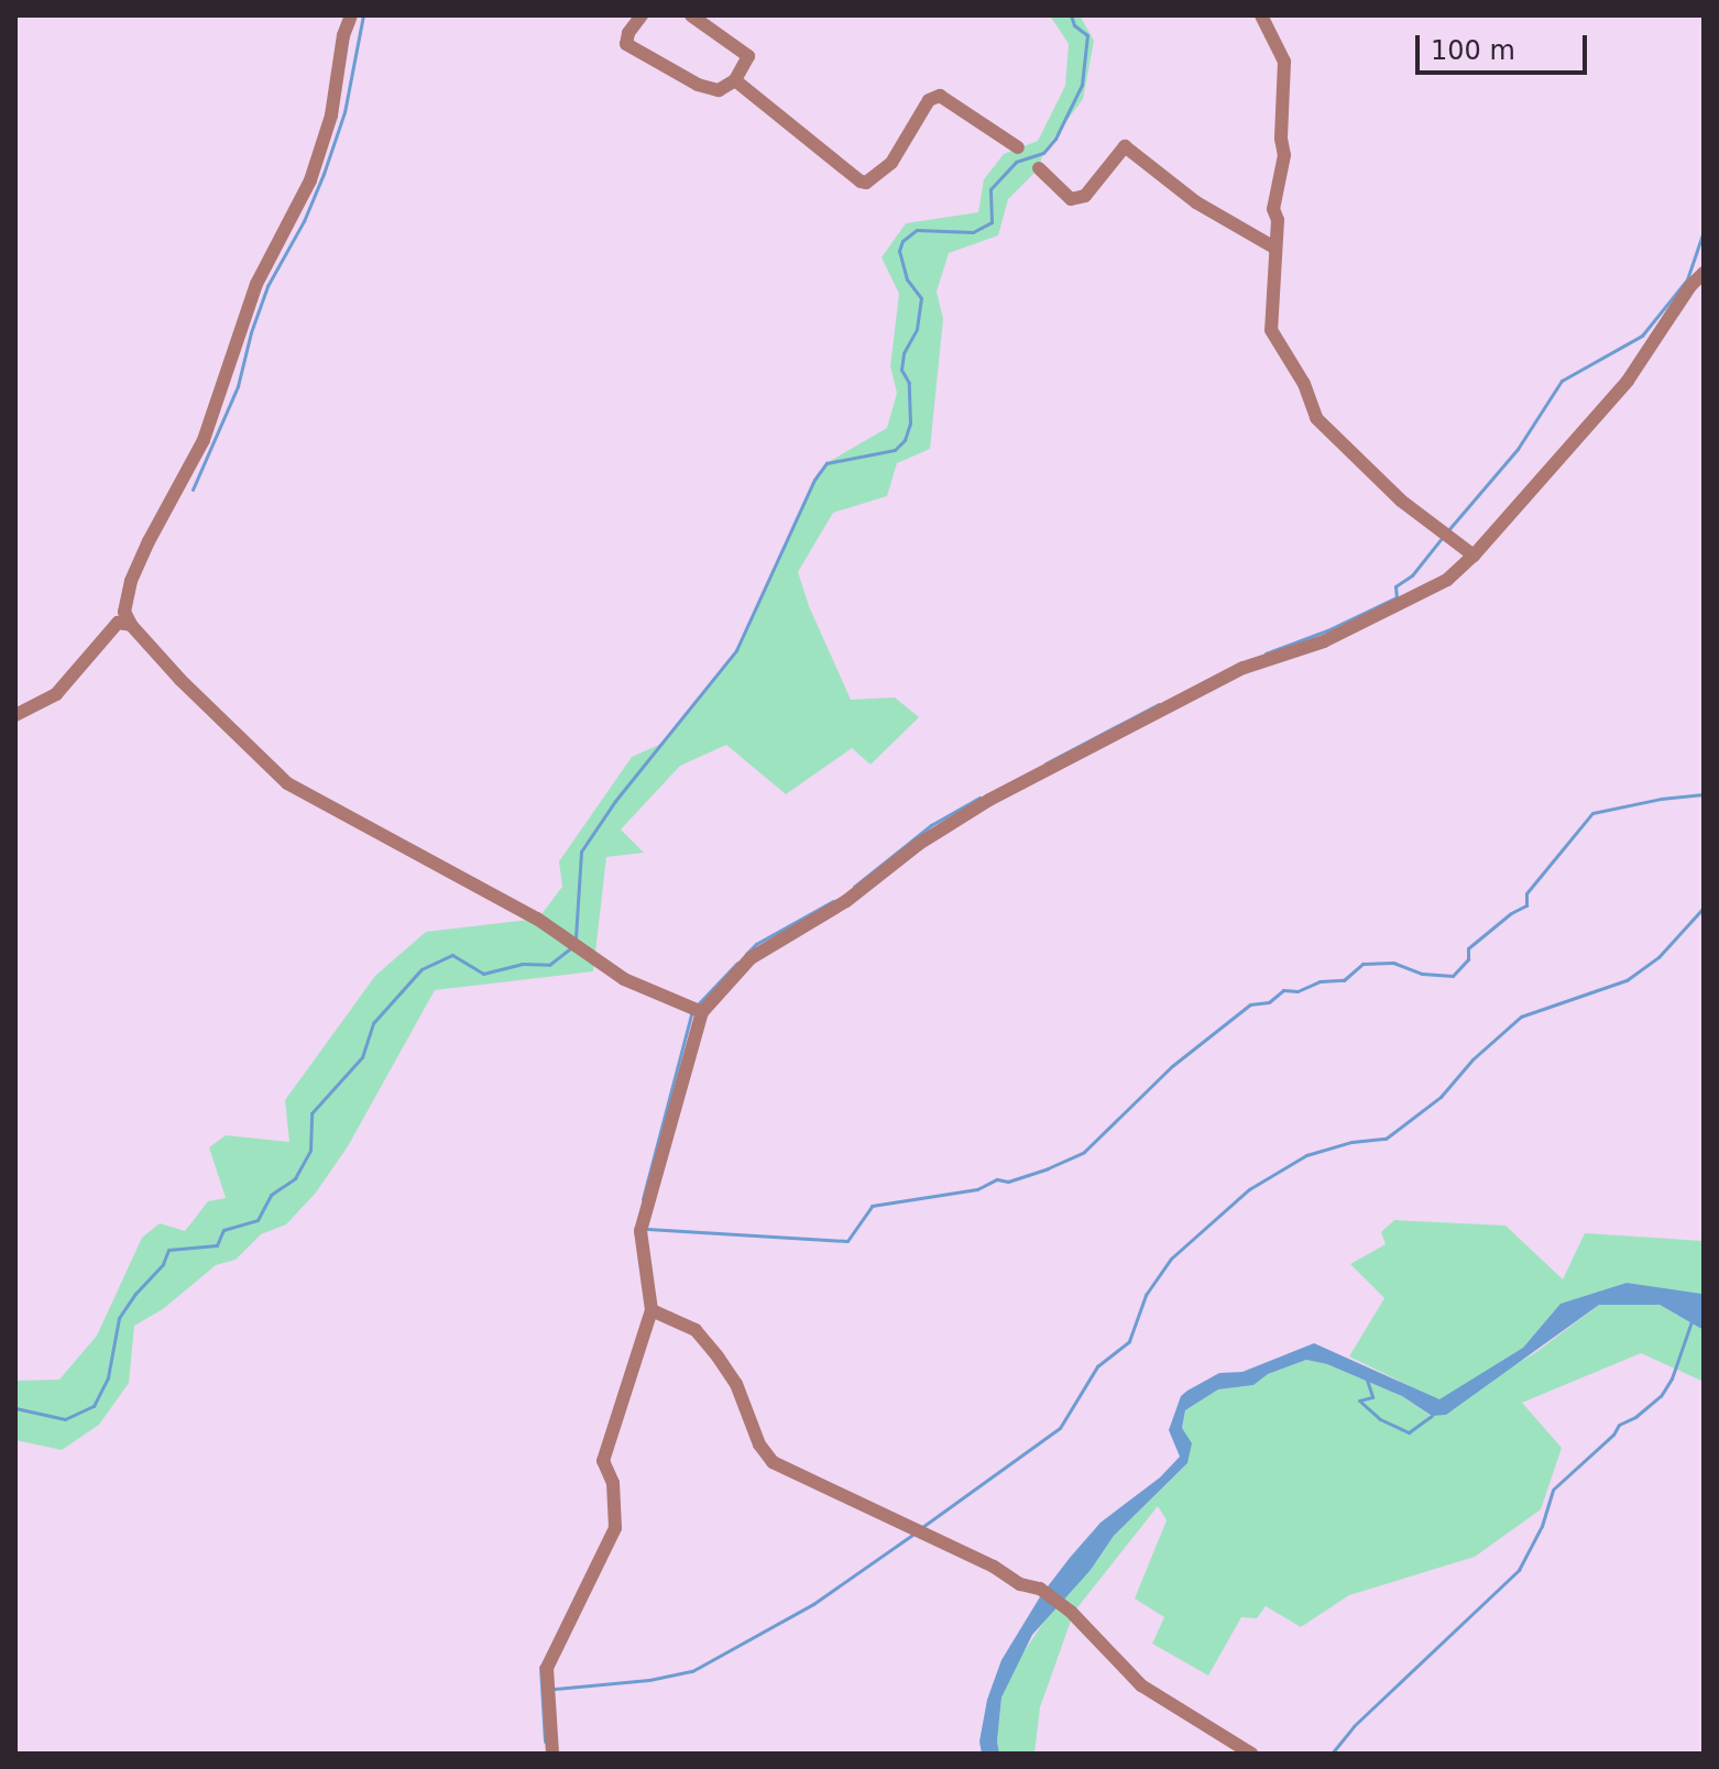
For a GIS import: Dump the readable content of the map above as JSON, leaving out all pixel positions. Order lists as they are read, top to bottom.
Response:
{
  "scale_bar": "100 m"
}
